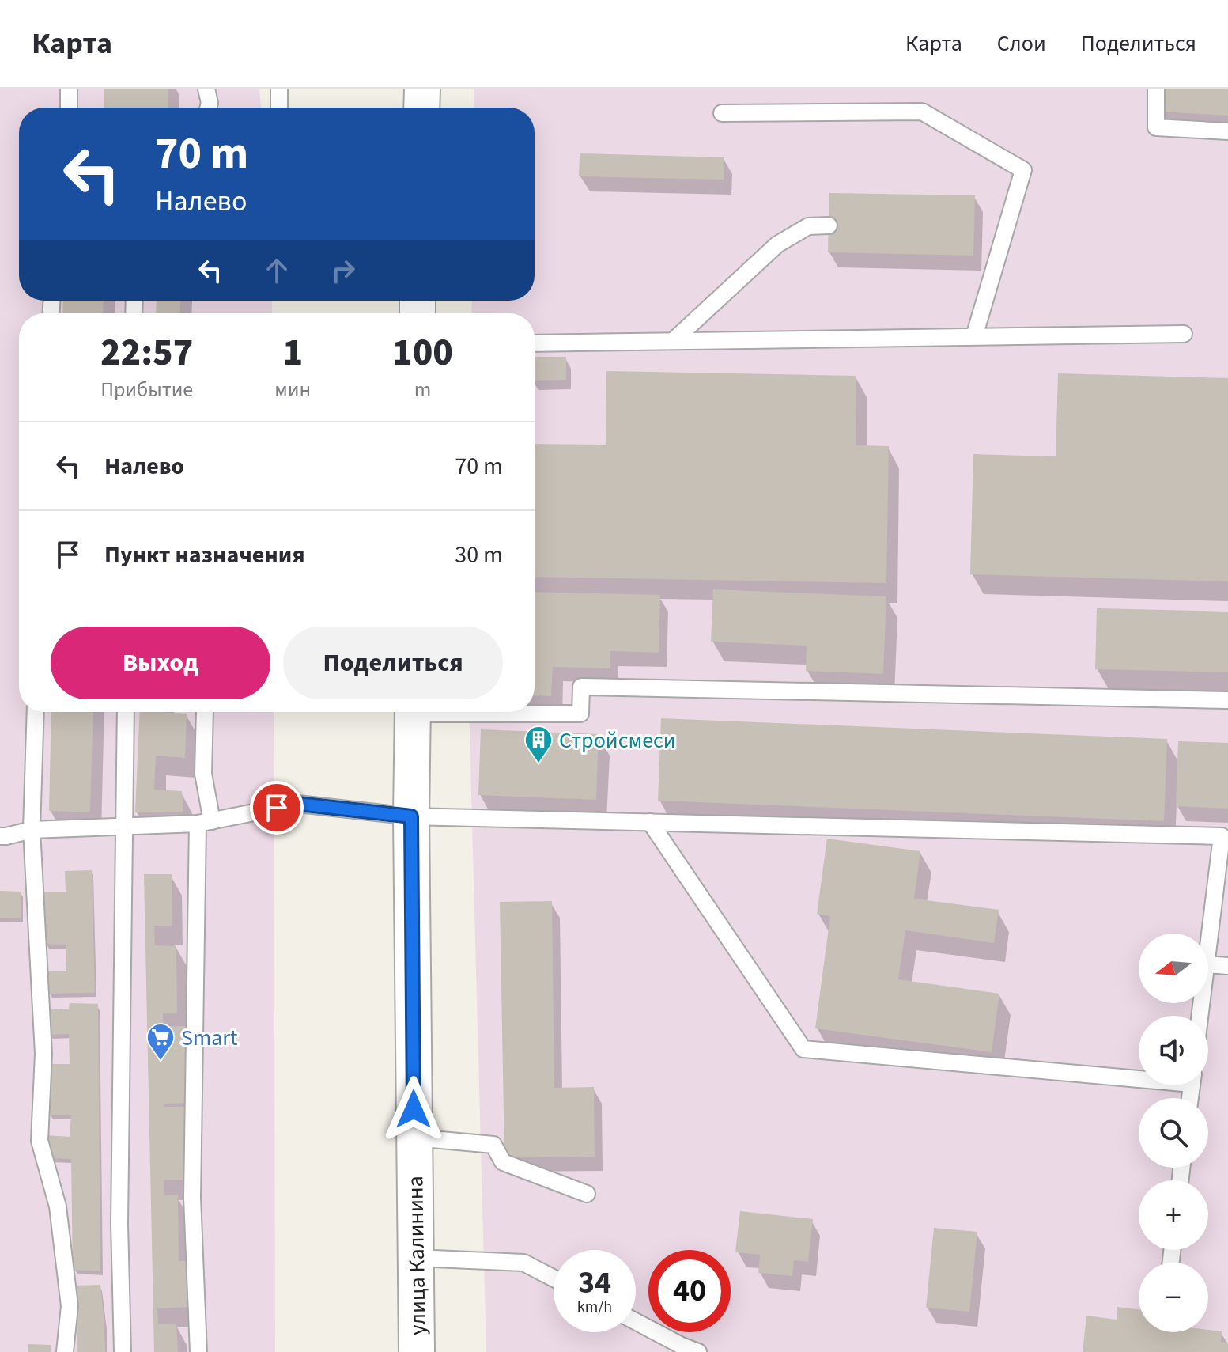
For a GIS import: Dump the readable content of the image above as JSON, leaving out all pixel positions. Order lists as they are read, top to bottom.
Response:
{
  "streets": {
    "street": ["улица Калинина"]
  },
  "places": {
    "building": ["Стройсмеси"],
    "supermarket": ["Smart"]
  },
  "north": "left",
  "page": {
    "header": "Карта",
    "nav": ["Карта", "Слои", "Поделиться"],
    "turn": ["70 m", "Налево"],
    "eta": [
      "22:57",
      "Прибытие",
      "1",
      "мин",
      "100",
      "m"
    ],
    "list": [
      {
        "name": "Налево",
        "value": "70 m"
      },
      {
        "name": "Пункт назначения",
        "value": "30 m"
      }
    ],
    "buttons": ["Выход", "Поделиться"],
    "map_buttons": ["+", "−"],
    "speed": "34 km/h",
    "limit": "40"
  }
}
